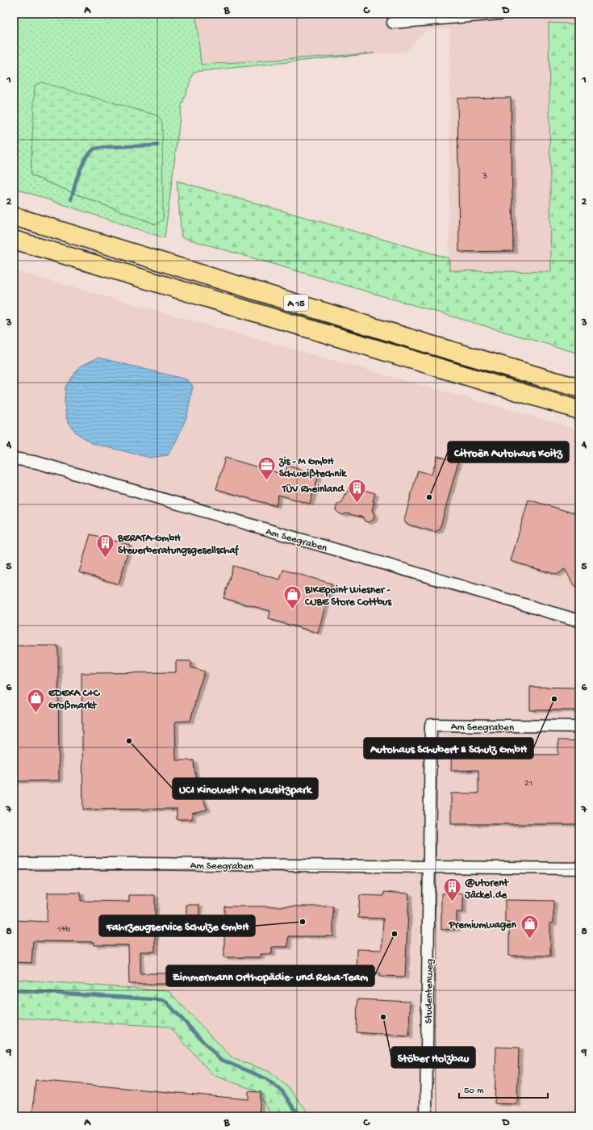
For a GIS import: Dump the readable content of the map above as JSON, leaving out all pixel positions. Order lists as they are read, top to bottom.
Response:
{
  "streets": {
    "highway": ["A 15"],
    "street": ["Am Seegraben", "Studentenweg"]
  },
  "crossings": [
    ["Am Seegraben", "Studentenweg"]
  ],
  "places": {
    "office": ["zis - M GmbH Schweißtechnik"],
    "other": [
      "Citroën Autohaus Koitz",
      "Autohaus Schubert & Schulz GmbH",
      "UCI Kinowelt Am Lausitzpark",
      "Fahrzeugservice Schulze GmbH",
      "Zimmermann Orthopädie- und Reha-Team",
      "Stöber Holzbau"
    ],
    "building": ["TÜV Rheinland", "BERATA-GmbH Steuerberatungsgesellschaf", "@utorent Jäckel.de"],
    "shop": ["BIKEpoint Wiesner - CUBE Store Cottbus", "EDEKA C+C Großmarkt", "Premiumwagen"]
  },
  "house_numbers": ["3", "21", "17b"],
  "scale_bar": "50 m",
  "grid": {
    "columns": [
      "A",
      "B",
      "C",
      "D"
    ],
    "rows": [
      "1",
      "2",
      "3",
      "4",
      "5",
      "6",
      "7",
      "8",
      "9"
    ]
  }
}
